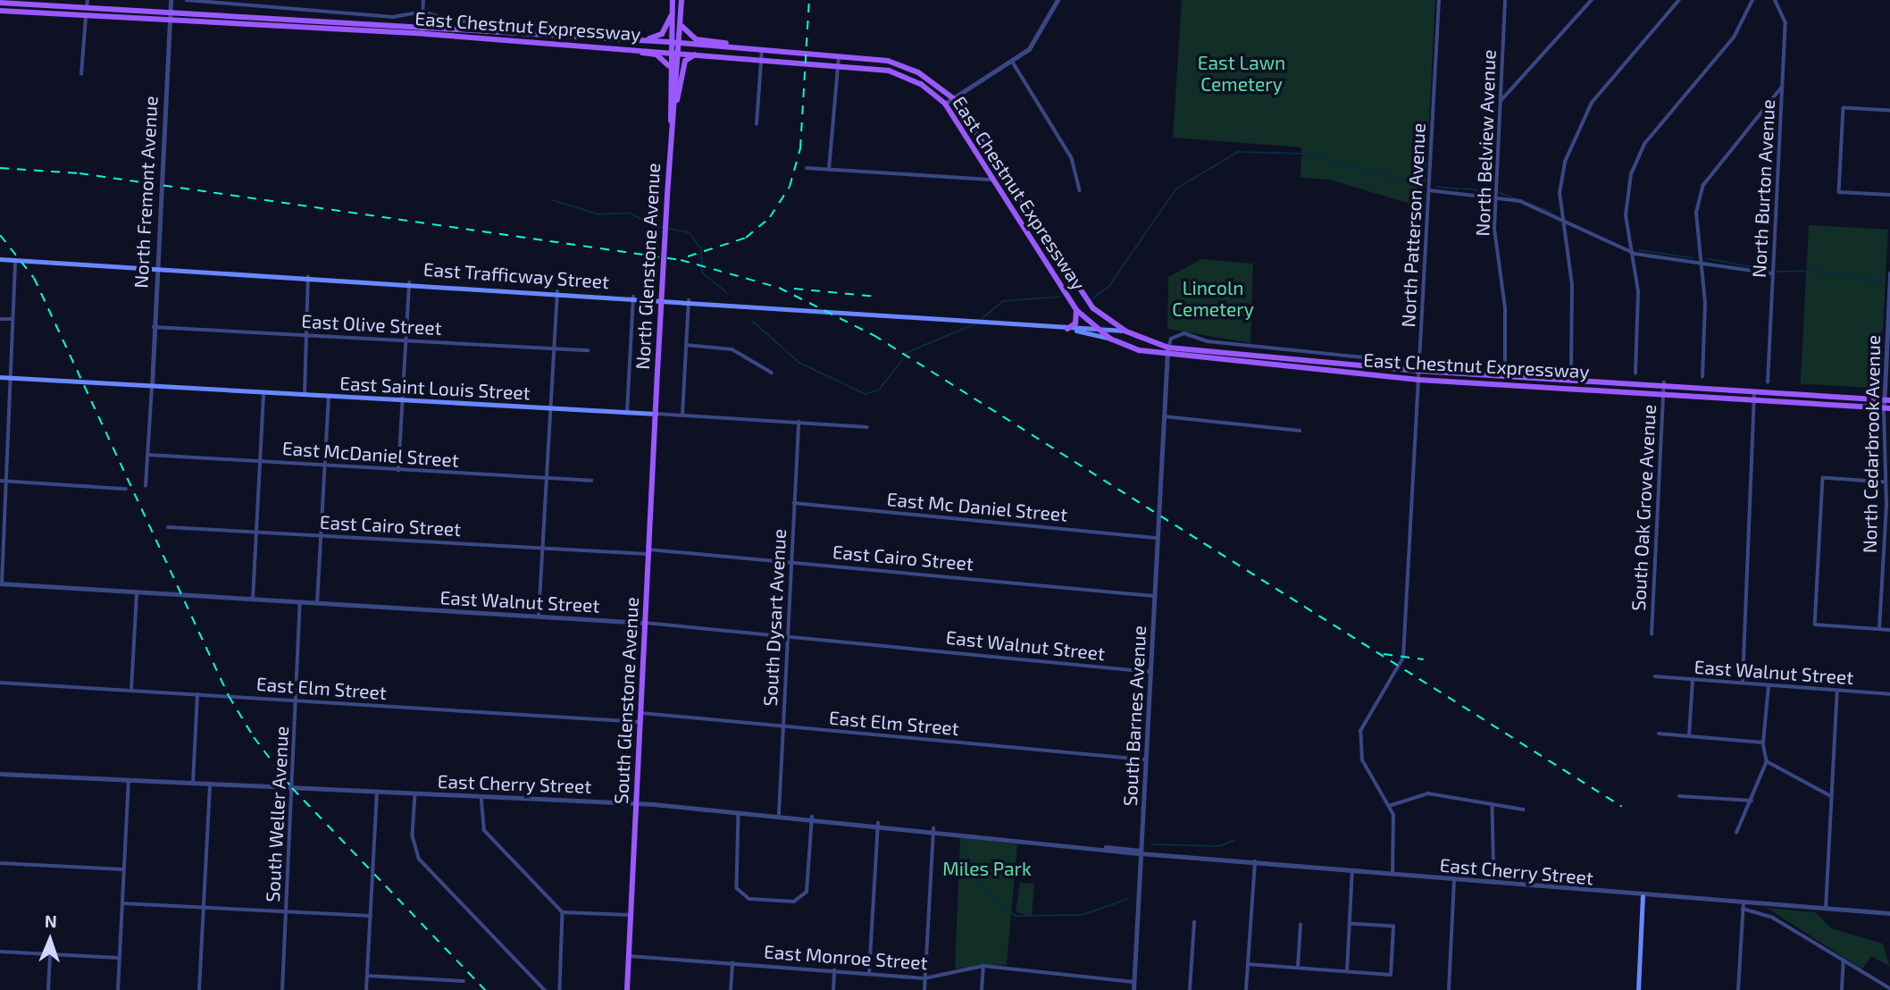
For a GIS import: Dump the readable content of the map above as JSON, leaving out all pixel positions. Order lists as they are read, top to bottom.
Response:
{
  "streets": {
    "main road": [
      "East Chestnut Expressway",
      "North Glenstone Avenue",
      "East Trafficway Street",
      "East Saint Louis Street",
      "South Glenstone Avenue"
    ],
    "street": [
      "North Belview Avenue",
      "North Burton Avenue",
      "North Fremont Avenue",
      "North Patterson Avenue",
      "East Olive Street",
      "North Cedarbrook Avenue",
      "East McDaniel Street",
      "East Mc Daniel Street",
      "South Oak Grove Avenue",
      "East Cairo Street",
      "East Walnut Street",
      "South Dysart Avenue",
      "East Elm Street",
      "South Barnes Avenue",
      "East Cherry Street",
      "South Weller Avenue",
      "East Monroe Street"
    ]
  },
  "crossings": [
    ["East Chestnut Expressway", "North Fremont Avenue"],
    ["East Chestnut Expressway", "North Patterson Avenue"],
    ["East Chestnut Expressway", "North Glenstone Avenue"],
    ["East Chestnut Expressway", "East Trafficway Street"],
    ["East Chestnut Expressway", "North Cedarbrook Avenue"],
    ["East Chestnut Expressway", "South Oak Grove Avenue"],
    ["East Chestnut Expressway", "South Barnes Avenue"],
    ["North Fremont Avenue", "East Trafficway Street"],
    ["North Fremont Avenue", "East Olive Street"],
    ["North Fremont Avenue", "East Saint Louis Street"],
    ["North Glenstone Avenue", "East Saint Louis Street"],
    ["North Glenstone Avenue", "South Glenstone Avenue"],
    ["East Saint Louis Street", "South Dysart Avenue"],
    ["East Saint Louis Street", "South Glenstone Avenue"],
    ["East Mc Daniel Street", "South Dysart Avenue"],
    ["East Mc Daniel Street", "South Barnes Avenue"],
    ["East Cairo Street", "South Dysart Avenue"],
    ["East Cairo Street", "South Glenstone Avenue"],
    ["East Cairo Street", "South Barnes Avenue"],
    ["East Walnut Street", "South Dysart Avenue"],
    ["East Walnut Street", "South Glenstone Avenue"],
    ["East Walnut Street", "South Barnes Avenue"],
    ["East Walnut Street", "South Weller Avenue"],
    ["South Dysart Avenue", "East Elm Street"],
    ["South Dysart Avenue", "East Cherry Street"],
    ["East Elm Street", "South Glenstone Avenue"],
    ["East Elm Street", "South Barnes Avenue"],
    ["East Elm Street", "South Weller Avenue"],
    ["South Glenstone Avenue", "East Cherry Street"],
    ["South Glenstone Avenue", "East Monroe Street"],
    ["South Barnes Avenue", "East Cherry Street"],
    ["South Barnes Avenue", "East Monroe Street"],
    ["East Cherry Street", "South Weller Avenue"]
  ],
  "parks": ["East Lawn Cemetery", "Lincoln Cemetery", "Miles Park"],
  "north": "top"
}
